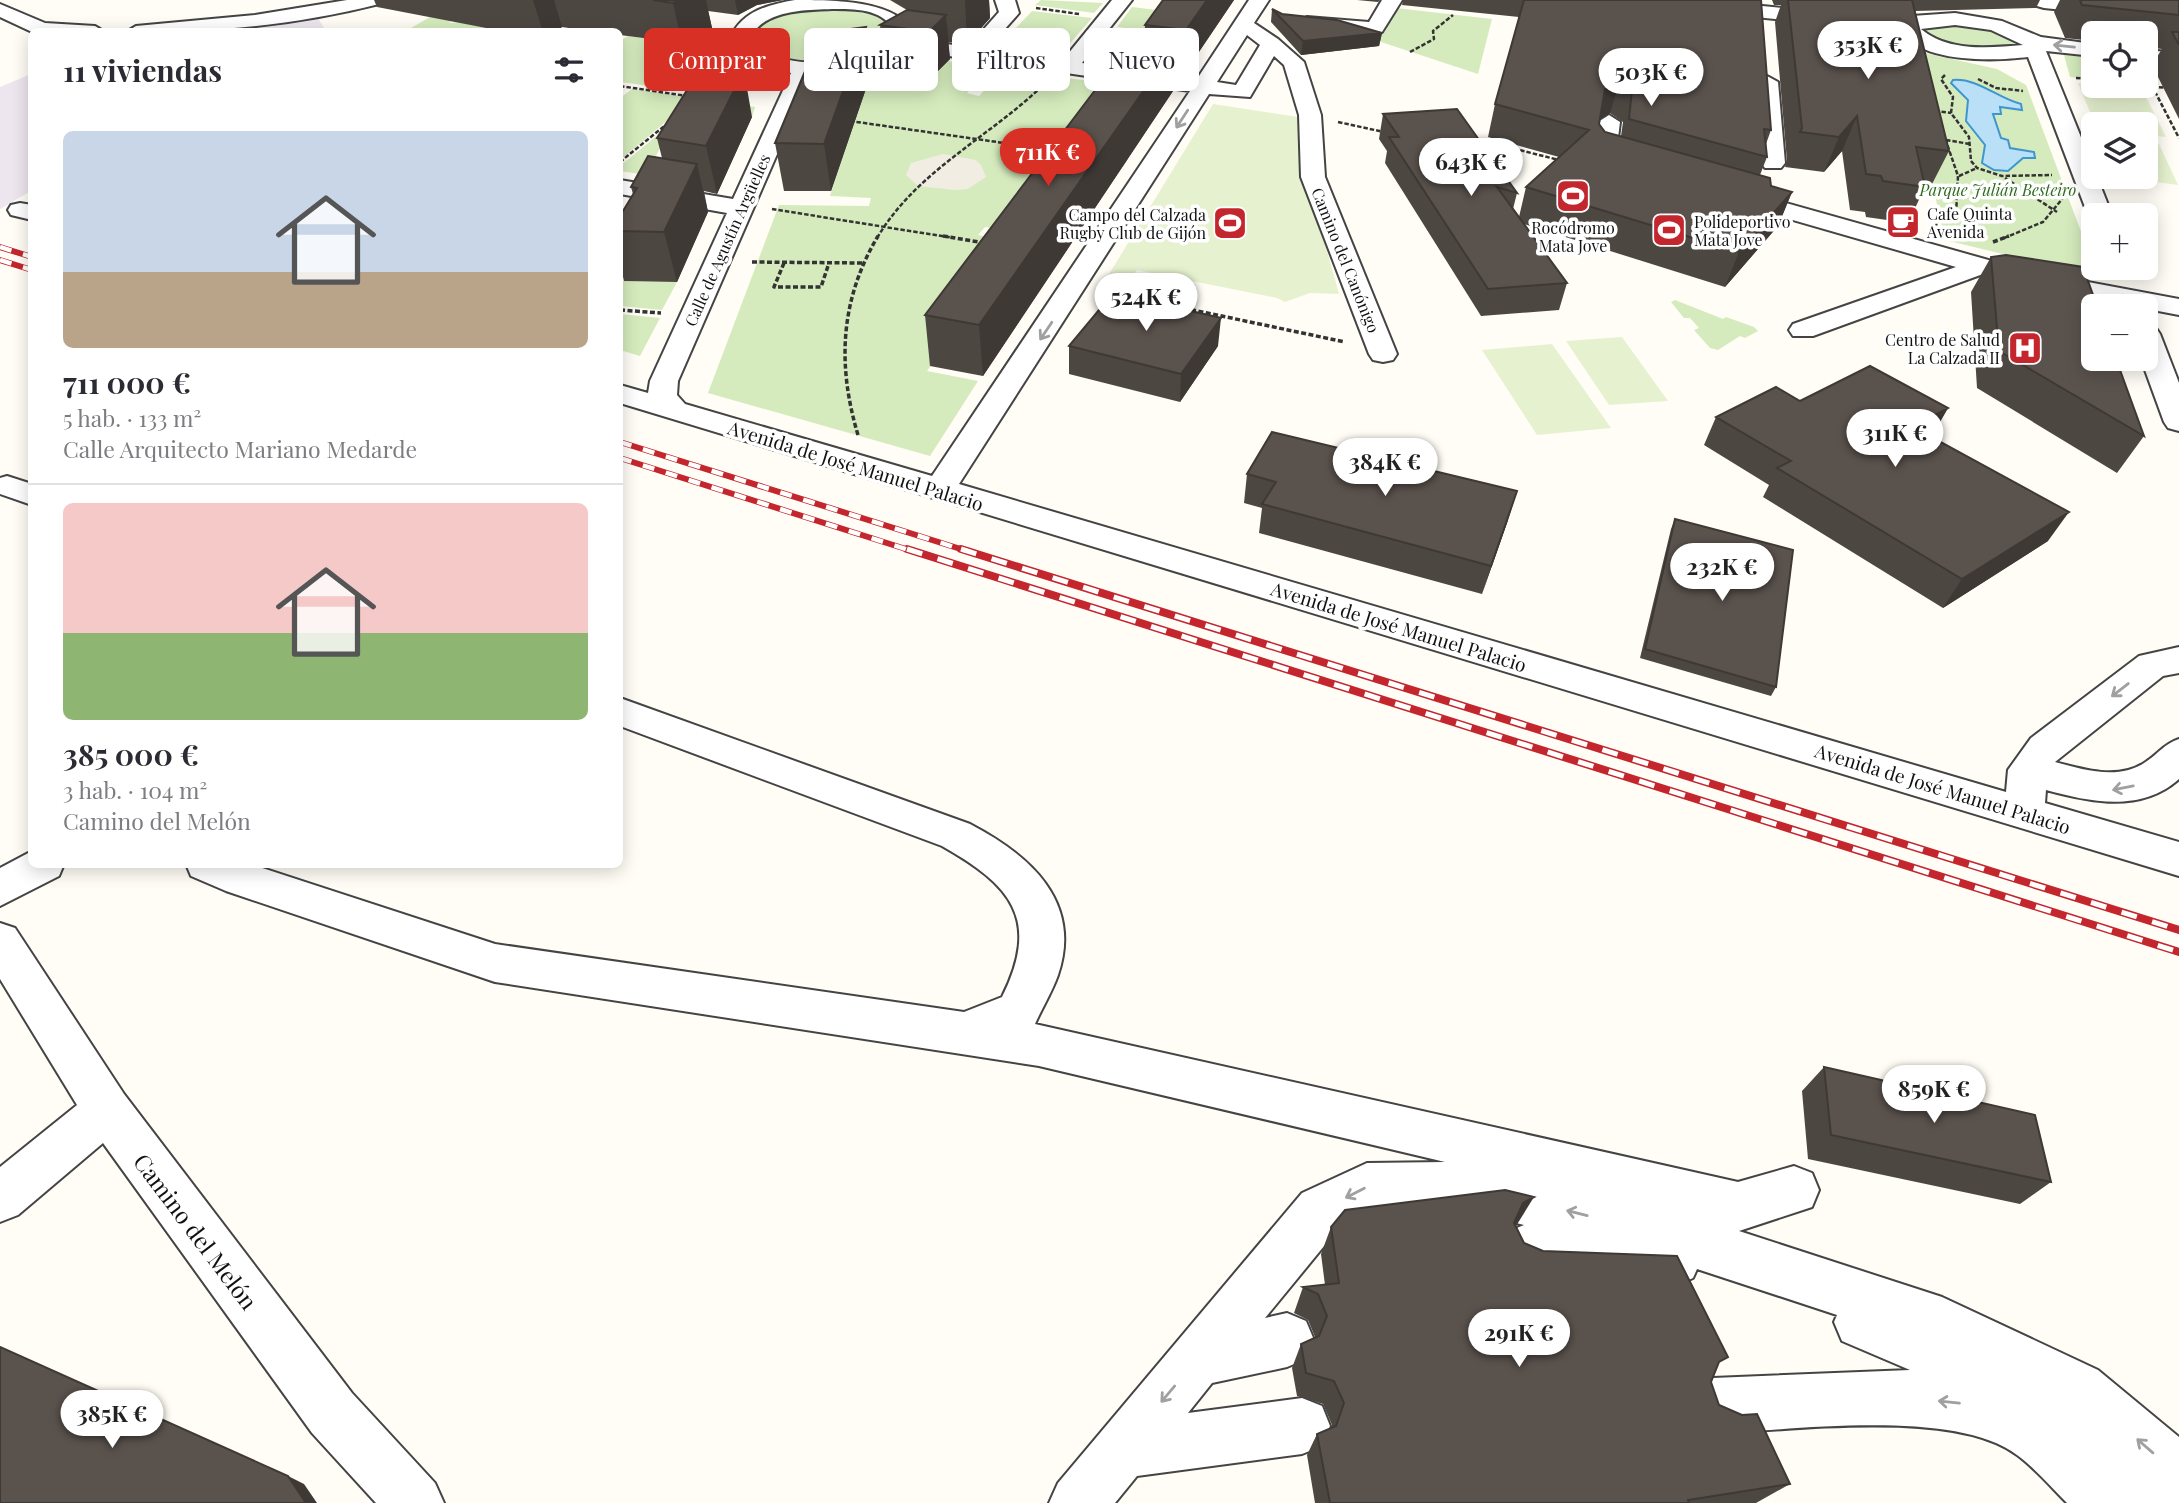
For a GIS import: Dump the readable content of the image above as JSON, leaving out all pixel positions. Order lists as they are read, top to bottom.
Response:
{
  "streets": {
    "street": [
      "Calle de Agustín Argüelles",
      "Camino del Canónigo",
      "Avenida de José Manuel Palacio",
      "Camino del Melón"
    ]
  },
  "crossings": [
    ["Calle de Agustín Argüelles", "Avenida de José Manuel Palacio"]
  ],
  "parks": ["Parque Julián Besteiro"],
  "places": {
    "sports": ["Rocódromo Mata Jove", "Campo del Calzada Rugby Club de Gijón", "Polideportivo Mata Jove"],
    "cafe": ["Cafe Quinta Avenida"],
    "hospital": ["Centro de Salud La Calzada II"]
  },
  "page": {
    "map_buttons": ["+", "−"],
    "price": [
      "353K €",
      "503K €",
      "711K €",
      "643K €",
      "524K €",
      "311K €",
      "384K €",
      "232K €",
      "859K €",
      "291K €",
      "385K €"
    ],
    "chip": [
      "Comprar",
      "Alquilar",
      "Filtros",
      "Nuevo"
    ],
    "heading": "11 viviendas",
    "list": [
      {
        "name": "711 000 €",
        "note": "5 hab. · 133 m² · Calle Arquitecto Mariano Medarde"
      },
      {
        "name": "385 000 €",
        "note": "3 hab. · 104 m² · Camino del Melón"
      }
    ]
  }
}
